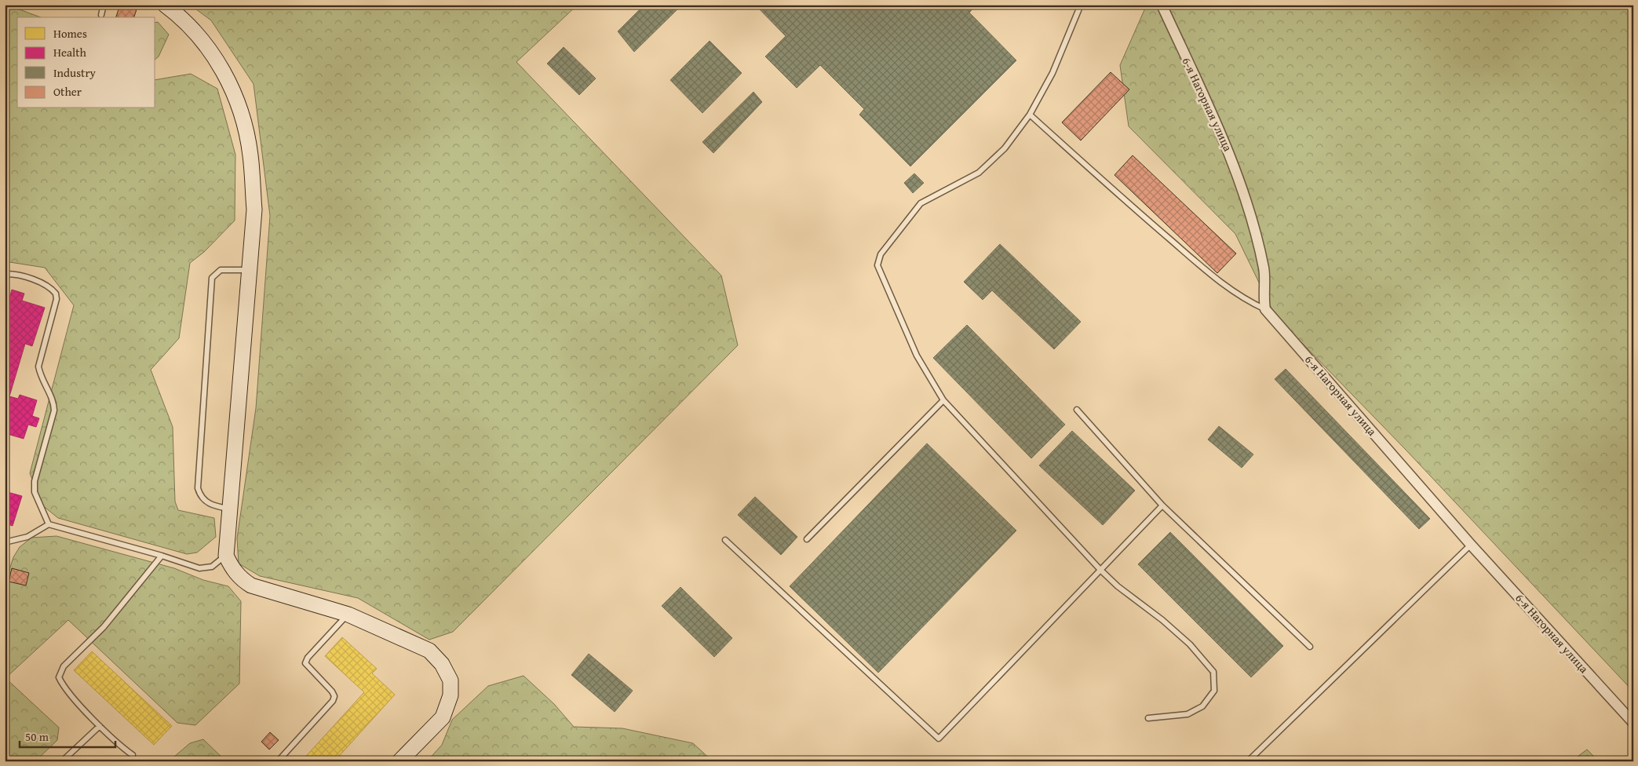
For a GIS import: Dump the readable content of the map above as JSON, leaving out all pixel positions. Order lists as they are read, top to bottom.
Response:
{
  "streets": {
    "street": ["6-я Нагорная улица"]
  },
  "legend": [
    "Homes",
    "Health",
    "Industry",
    "Other"
  ],
  "scale_bar": "50 m"
}
